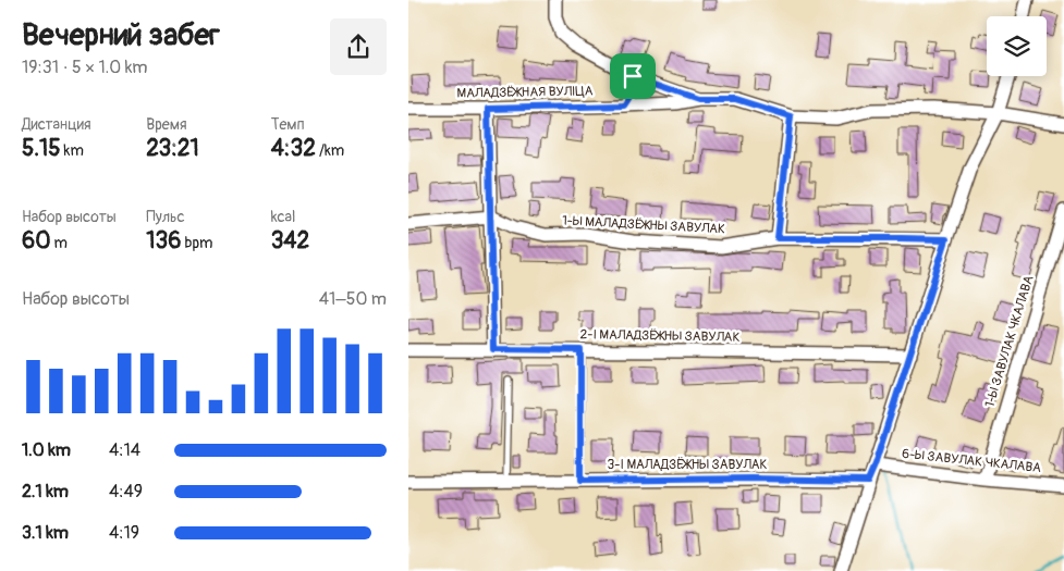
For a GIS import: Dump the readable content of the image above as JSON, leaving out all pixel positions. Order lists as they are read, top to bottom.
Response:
{
  "streets": {
    "street": [
      "МАЛАДЗЁЖНАЯ ВУЛІЦА",
      "1-Ы МАЛАДЗЁЖНЫ ЗАВУЛАК",
      "2-І МАЛАДЗЁЖНЫ ЗАВУЛАК",
      "1-Ы ЗАВУЛАК ЧКАЛАВА",
      "6-Ы ЗАВУЛАК ЧКАЛАВА",
      "3-І МАЛАДЗЁЖНЫ ЗАВУЛАК"
    ]
  },
  "crossings": [
    ["1-Ы ЗАВУЛАК ЧКАЛАВА", "6-Ы ЗАВУЛАК ЧКАЛАВА"]
  ],
  "page": {
    "heading": ["Вечерний забег", "19:31 · 5 × 1.0 km"],
    "stats": [
      ["Дистанция", "5.15 km"],
      ["Время", "23:21"],
      ["Темп", "4:32 /km"],
      ["Набор высоты", "60 m"],
      ["Пульс", "136 bpm"],
      ["kcal", "342"]
    ],
    "chart": ["Набор высоты", "41–50 m"],
    "list": [
      {
        "name": "1.0 km",
        "note": "4:14"
      },
      {
        "name": "2.1 km",
        "note": "4:49"
      },
      {
        "name": "3.1 km",
        "note": "4:19"
      }
    ]
  }
}
